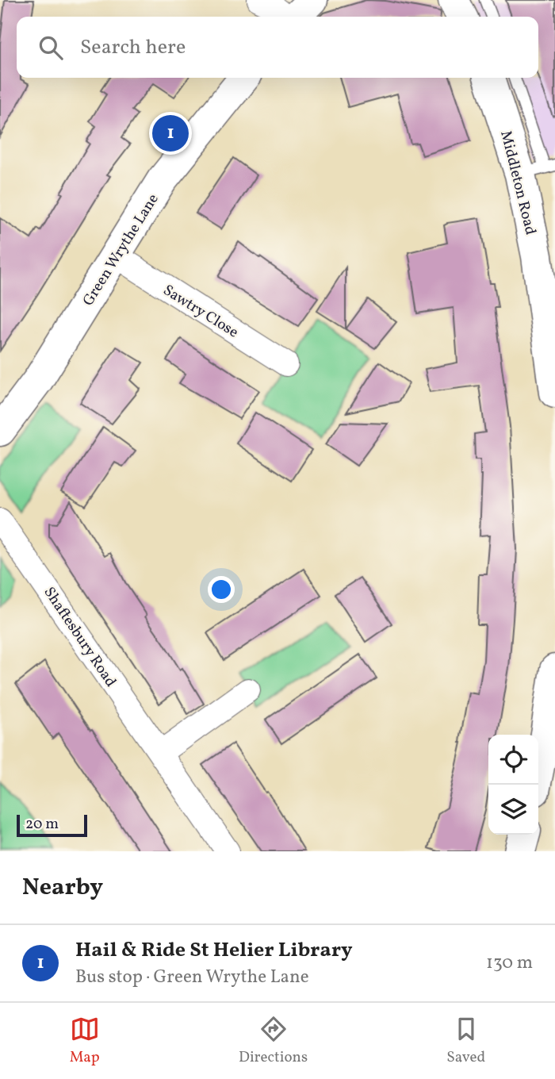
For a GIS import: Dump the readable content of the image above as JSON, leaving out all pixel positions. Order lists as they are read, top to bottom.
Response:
{
  "streets": {
    "street": [
      "Middleton Road",
      "Green Wrythe Lane",
      "Sawtry Close",
      "Shaftesbury Road"
    ]
  },
  "crossings": [
    ["Green Wrythe Lane", "Sawtry Close"]
  ],
  "scale_bar": "20 m",
  "page": {
    "search": "Search here",
    "pins": "1",
    "scale": "20 m",
    "heading": "Nearby",
    "list": [
      {
        "mark": "1",
        "name": "Hail & Ride St Helier Library",
        "note": "Bus stop · Green Wrythe Lane",
        "value": "130 m"
      }
    ],
    "nav": ["Map", "Directions", "Saved"]
  }
}
